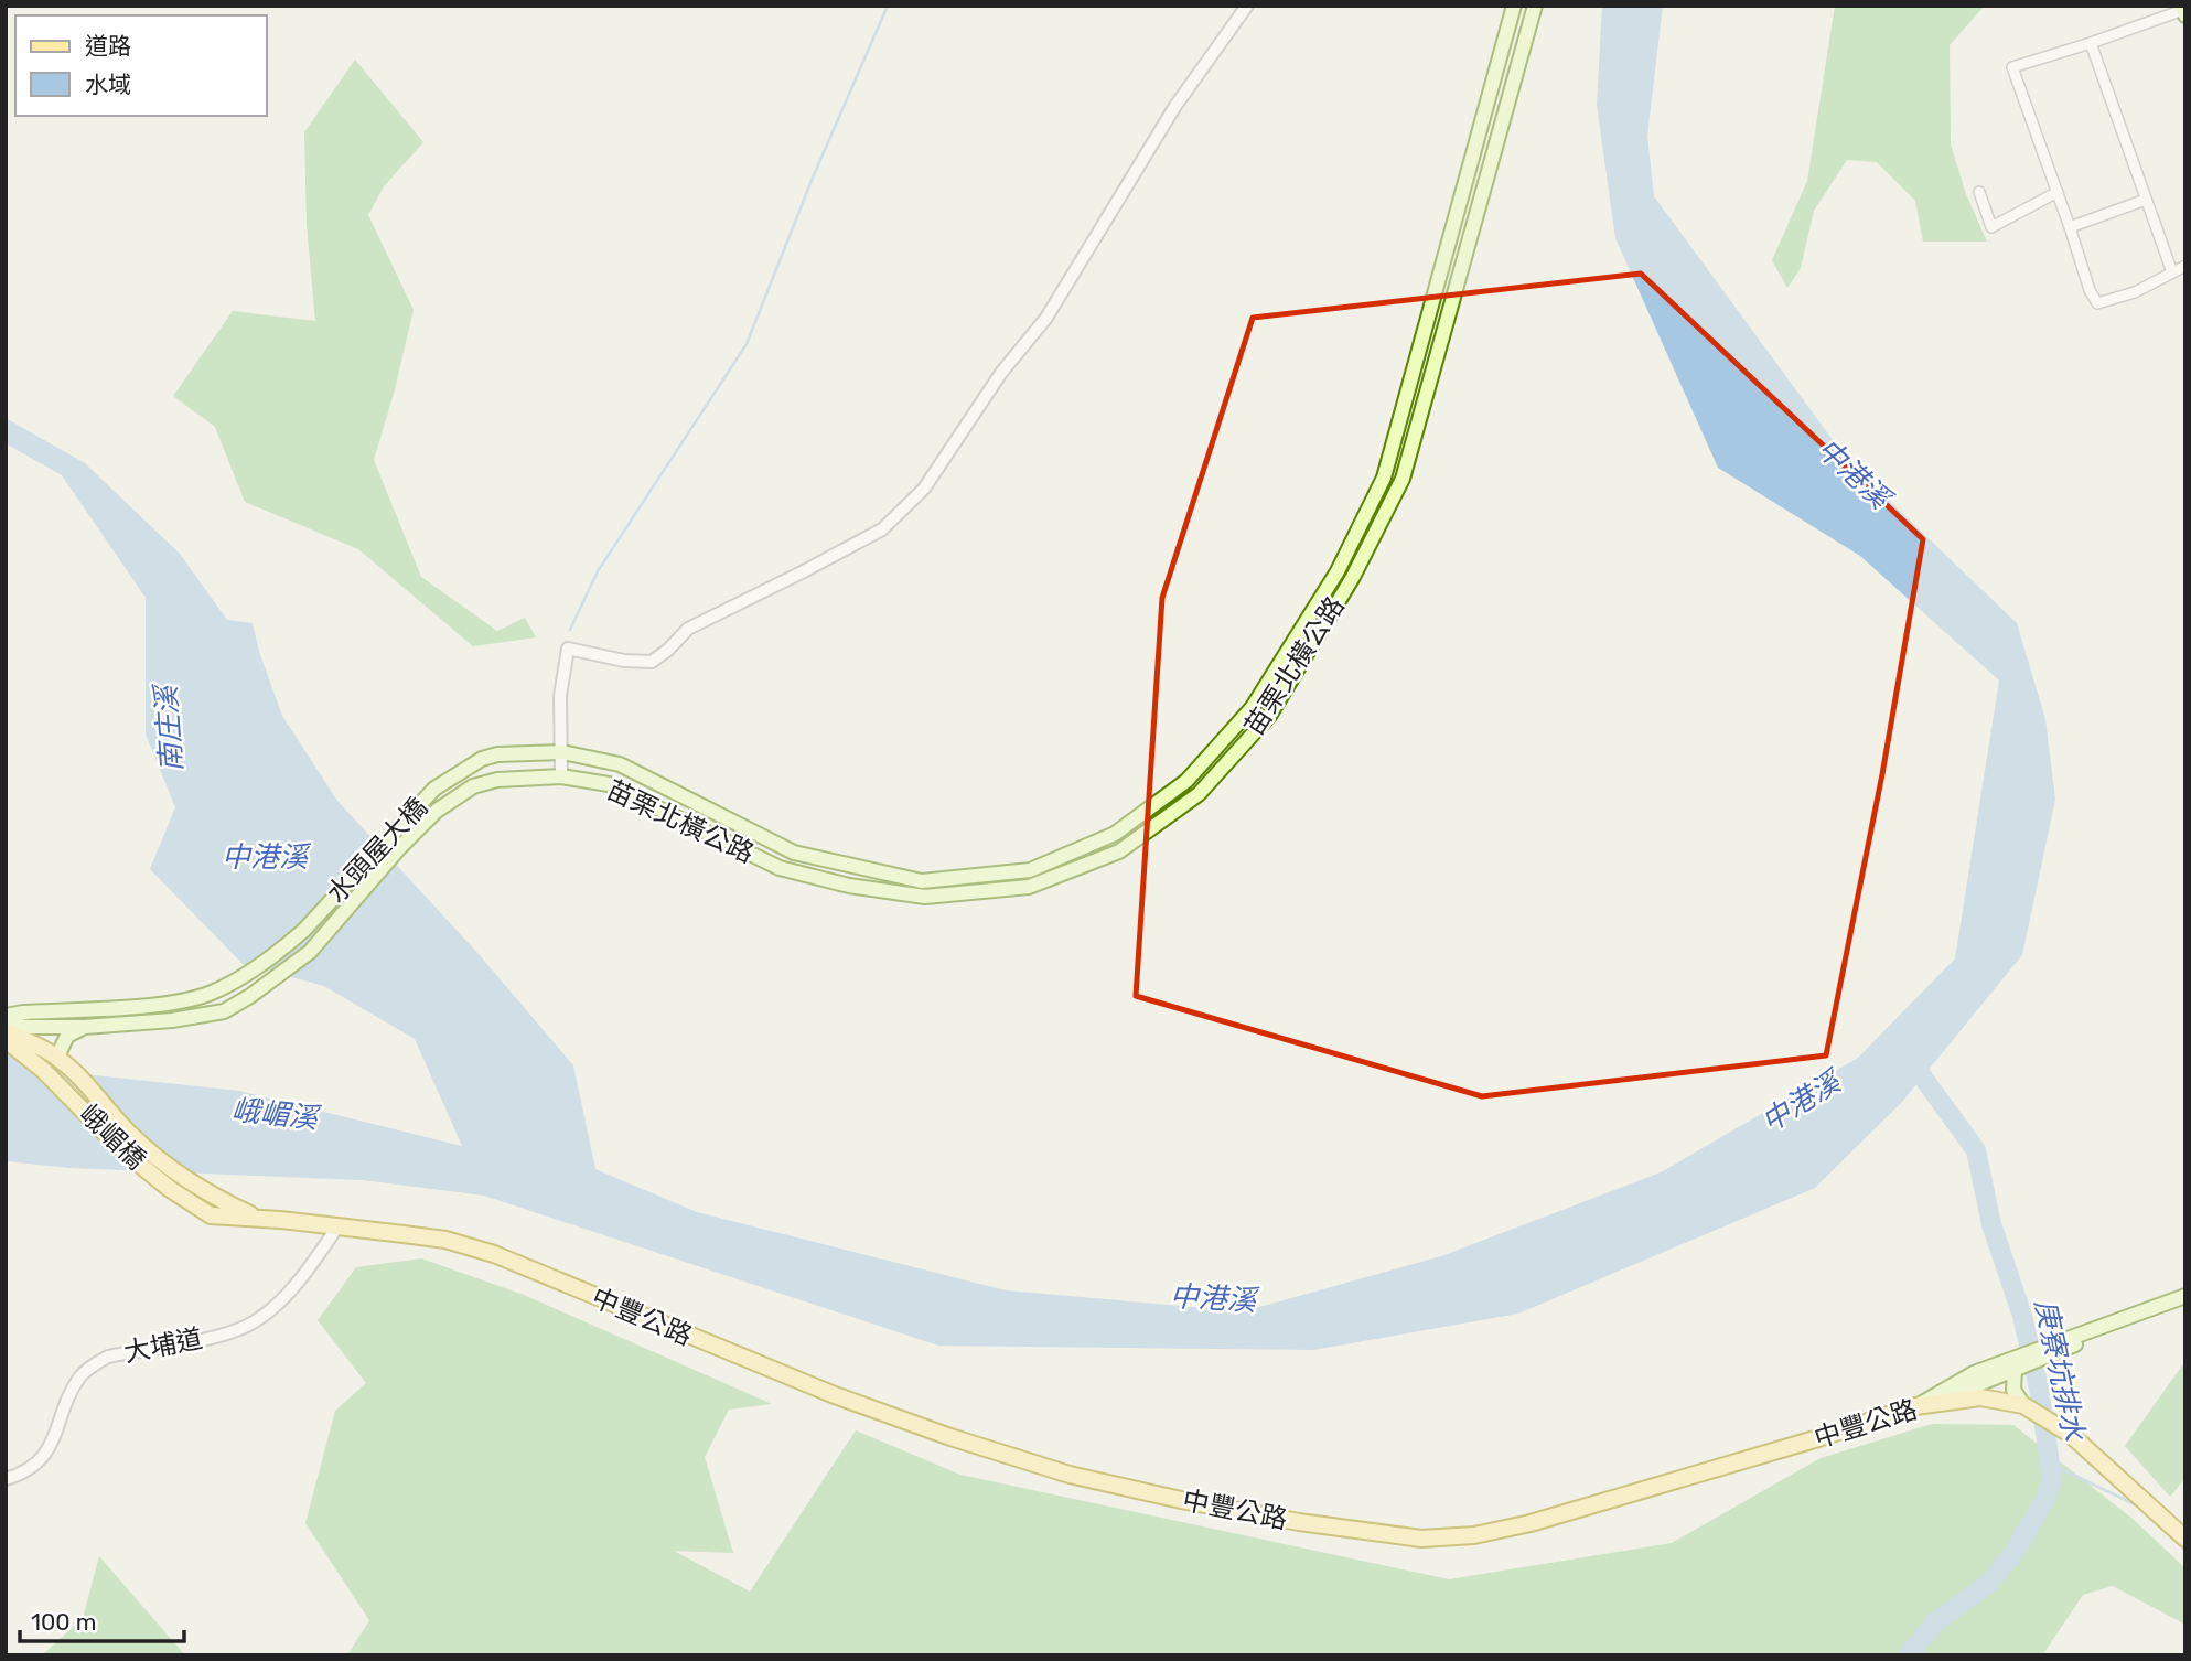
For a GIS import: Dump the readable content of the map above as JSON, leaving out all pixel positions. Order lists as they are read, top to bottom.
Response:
{
  "streets": {
    "main road": [
      "苗栗北橫公路",
      "水頭屋大橋",
      "峨嵋橋",
      "中豐公路"
    ],
    "street": ["大埔道"]
  },
  "crossings": [
    ["苗栗北橫公路", "水頭屋大橋"],
    ["峨嵋橋", "中豐公路"],
    ["中豐公路", "大埔道"]
  ],
  "water": [
    "中港溪",
    "南庄溪",
    "峨嵋溪",
    "庚寮坑排水"
  ],
  "legend": ["道路", "水域"],
  "scale_bar": "100 m"
}
